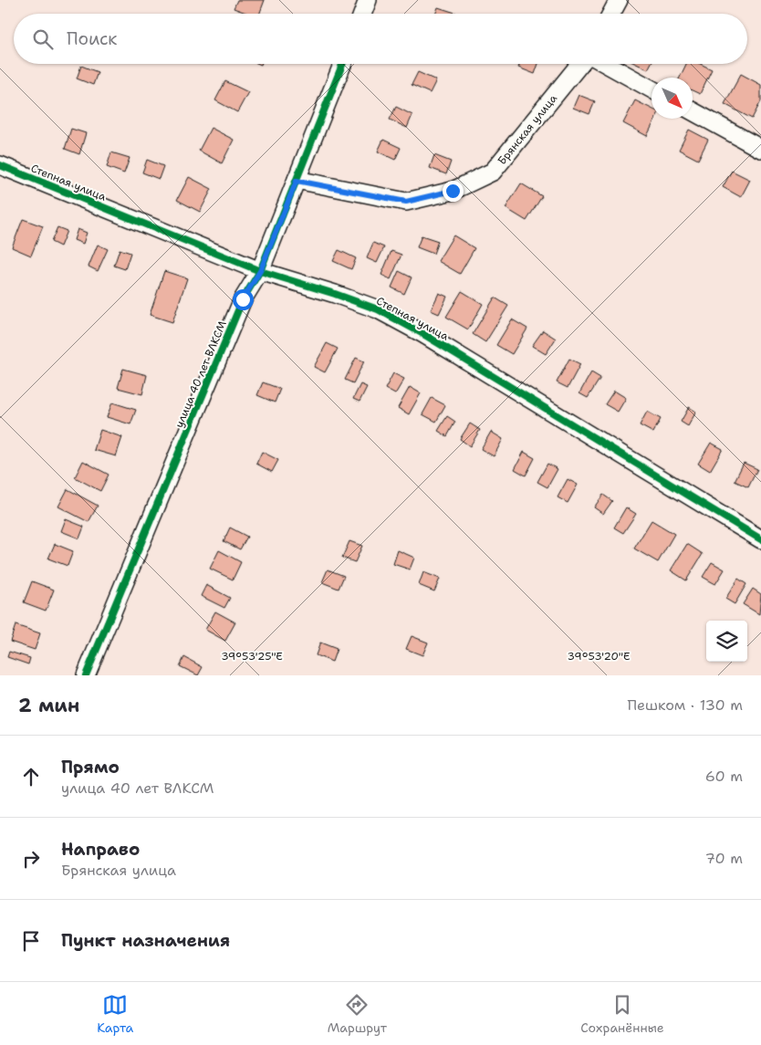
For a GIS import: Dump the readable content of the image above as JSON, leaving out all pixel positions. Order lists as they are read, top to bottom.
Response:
{
  "streets": {
    "street": ["Брянская улица", "Степная улица", "улица 40 лет ВЛКСМ"]
  },
  "crossings": [
    ["Брянская улица", "улица 40 лет ВЛКСМ"],
    ["Степная улица", "улица 40 лет ВЛКСМ"]
  ],
  "north": "bottom right",
  "page": {
    "search": "Поиск",
    "heading": ["2 мин", "Пешком · 130 m"],
    "list": [
      ["Прямо", "улица 40 лет ВЛКСМ", "60 m"],
      ["Направо", "Брянская улица", "70 m"],
      "Пункт назначения"
    ],
    "nav": ["Карта", "Маршрут", "Сохранённые"]
  },
  "coordinates": ["39°53'20\"E", "39°53'25\"E"]
}
